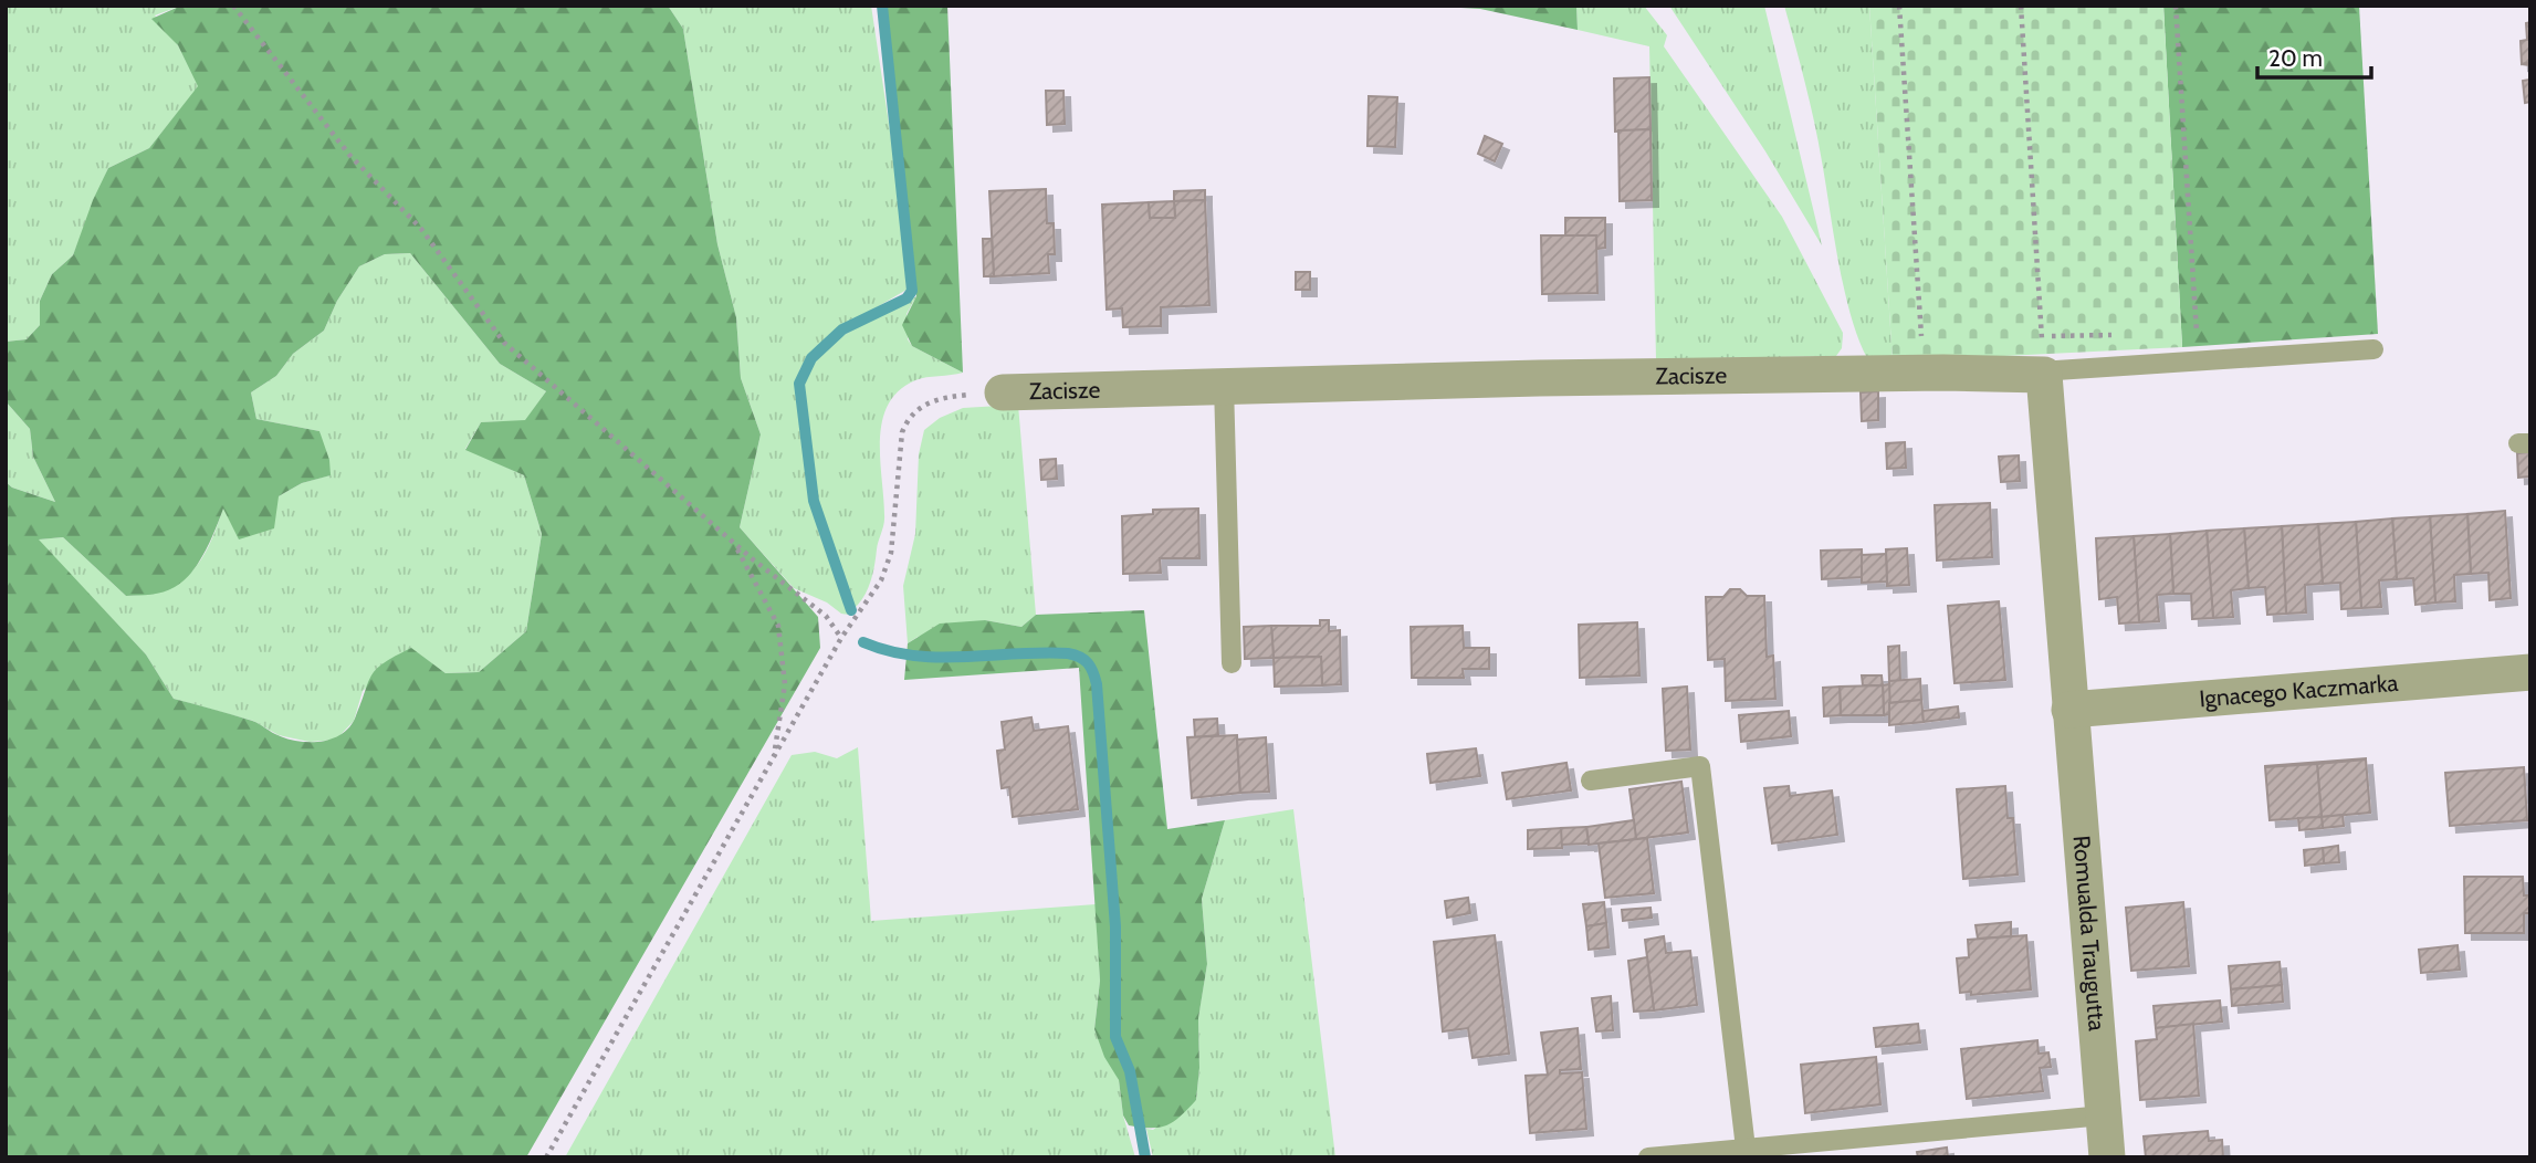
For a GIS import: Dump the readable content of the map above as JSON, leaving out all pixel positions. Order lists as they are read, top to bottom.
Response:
{
  "streets": {
    "street": ["Zacisze", "Ignacego Kaczmarka", "Romualda Traugutta"]
  },
  "crossings": [
    ["Ignacego Kaczmarka", "Romualda Traugutta"]
  ],
  "scale_bar": "20 m"
}
